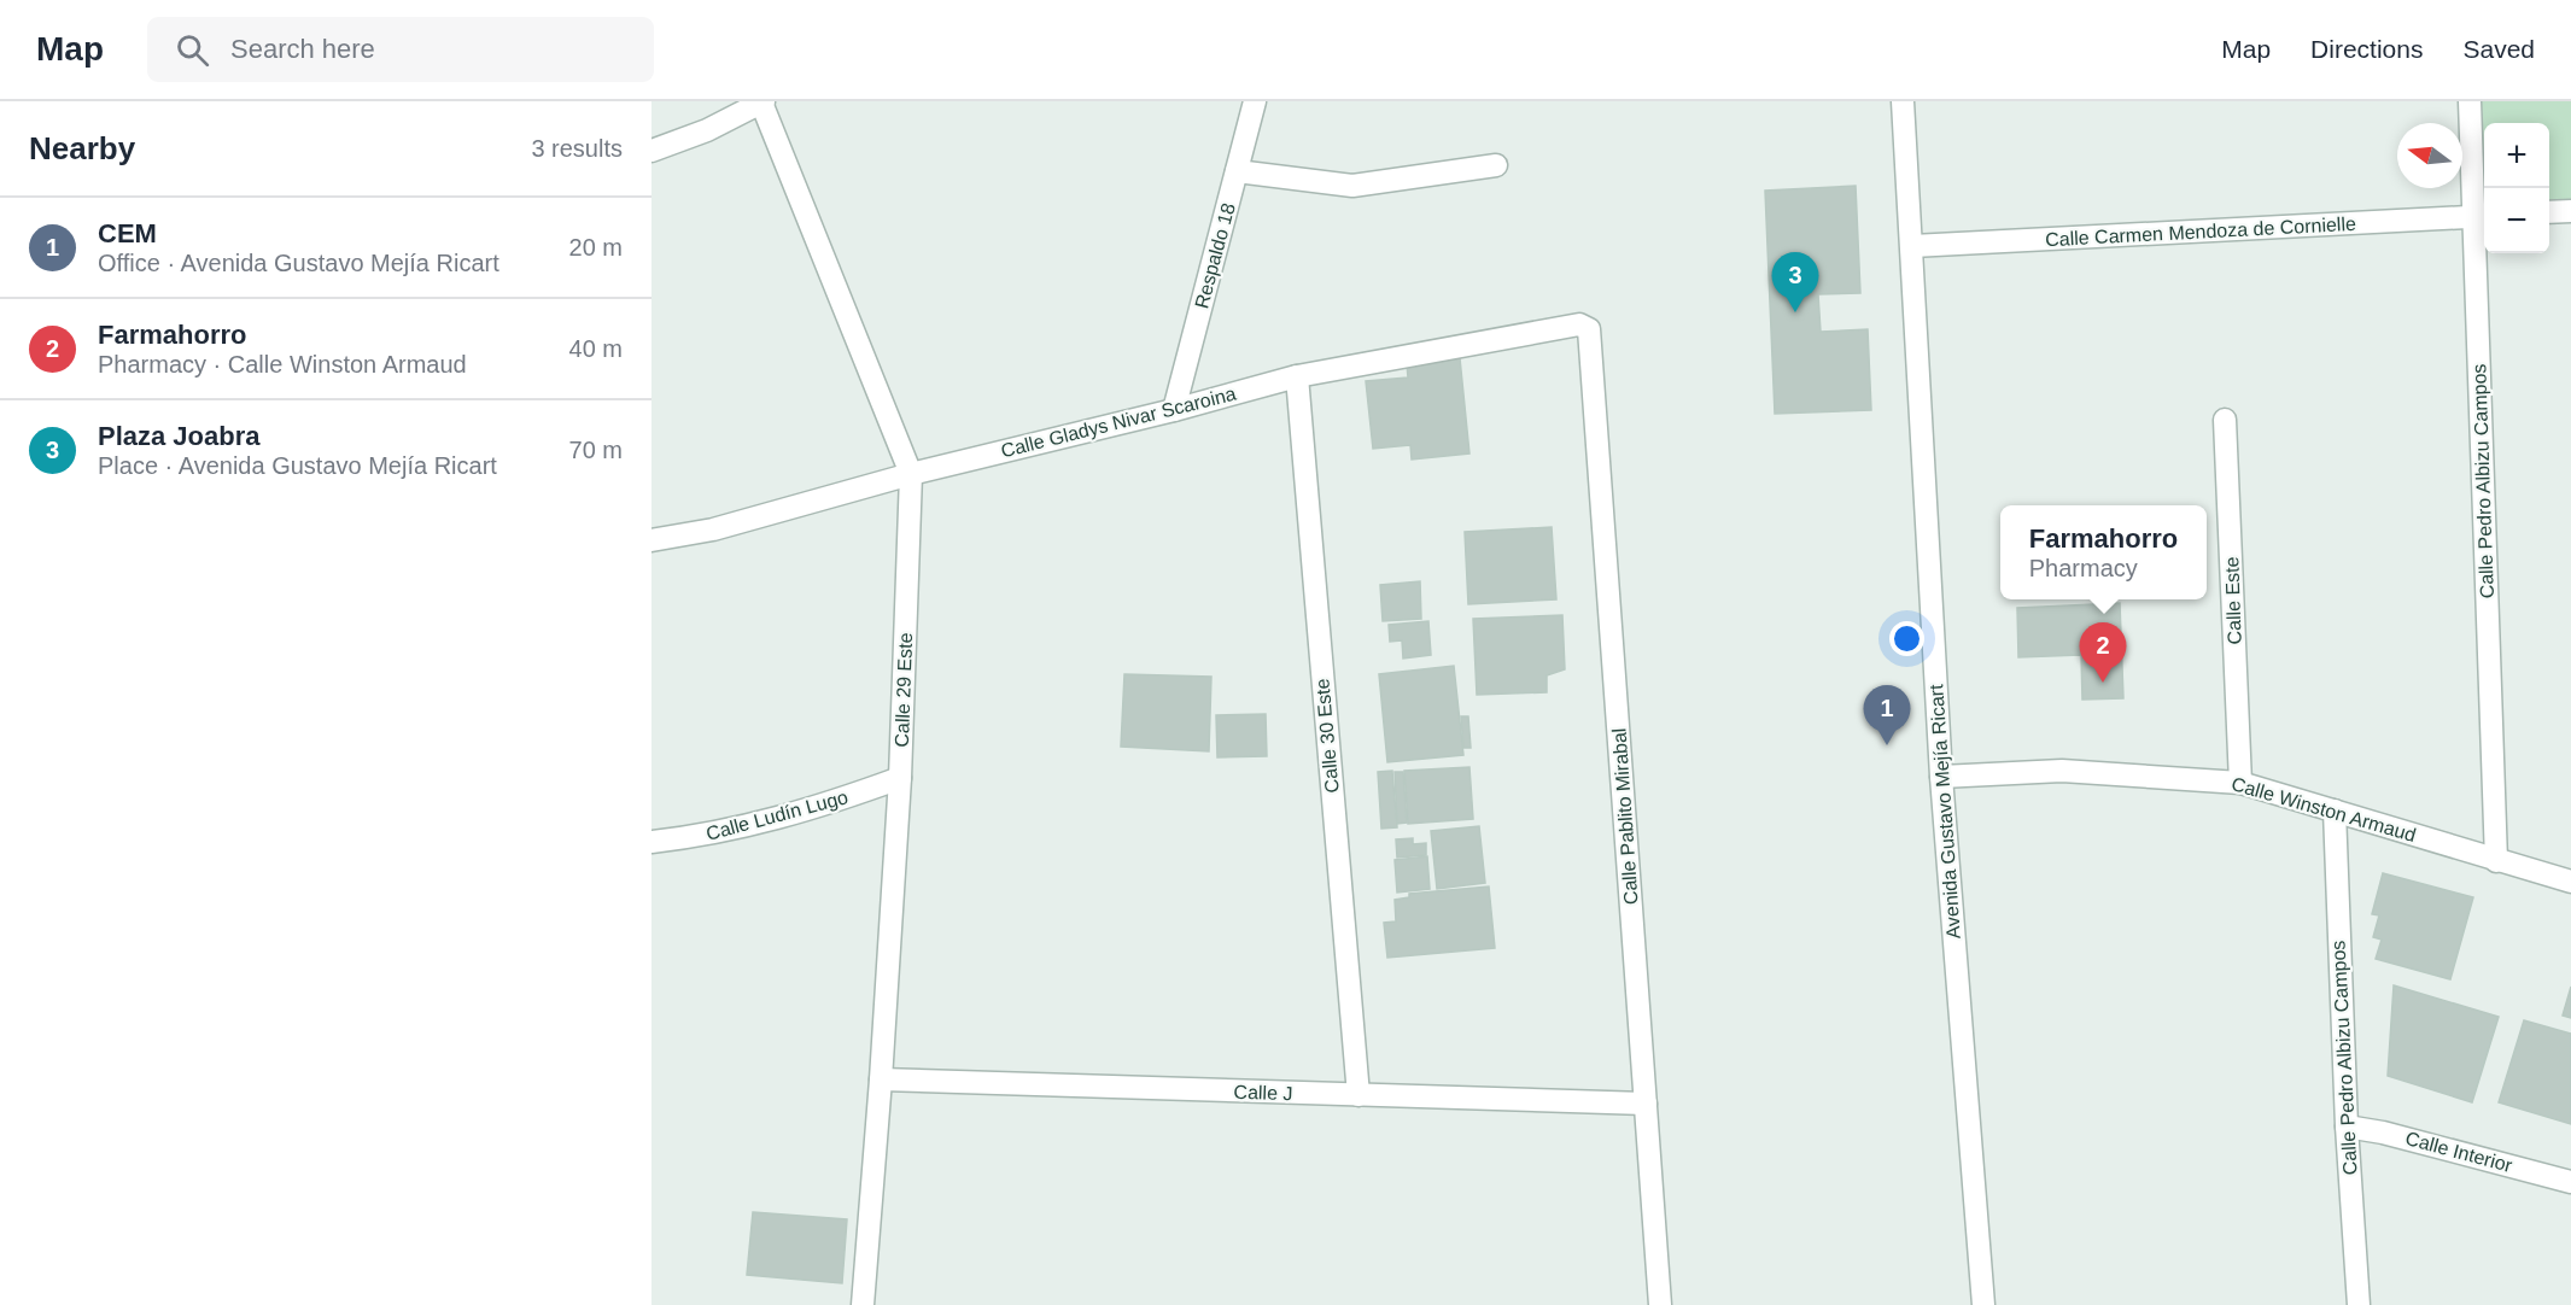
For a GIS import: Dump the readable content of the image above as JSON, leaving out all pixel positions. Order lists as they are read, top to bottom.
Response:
{
  "streets": {
    "street": [
      "Calle Carmen Mendoza de Cornielle",
      "Respaldo 18",
      "Calle Gladys Nivar Scaroina",
      "Calle Pedro Albizu Campos",
      "Calle Este",
      "Calle 29 Este",
      "Calle 30 Este",
      "Calle Winston Armaud",
      "Avenida Gustavo Mejía Ricart",
      "Calle Ludín Lugo",
      "Calle Pablito Mirabal",
      "Calle J",
      "Calle Interior"
    ]
  },
  "crossings": [
    ["Calle Carmen Mendoza de Cornielle", "Calle Pedro Albizu Campos"],
    ["Calle Carmen Mendoza de Cornielle", "Avenida Gustavo Mejía Ricart"],
    ["Respaldo 18", "Calle Gladys Nivar Scaroina"],
    ["Calle Gladys Nivar Scaroina", "Calle 29 Este"],
    ["Calle Gladys Nivar Scaroina", "Calle 30 Este"],
    ["Calle Gladys Nivar Scaroina", "Calle Pablito Mirabal"],
    ["Calle Pedro Albizu Campos", "Calle Winston Armaud"],
    ["Calle Pedro Albizu Campos", "Calle Interior"],
    ["Calle Este", "Calle Winston Armaud"],
    ["Calle 29 Este", "Calle Ludín Lugo"],
    ["Calle 29 Este", "Calle J"],
    ["Calle 30 Este", "Calle J"],
    ["Calle Winston Armaud", "Avenida Gustavo Mejía Ricart"],
    ["Calle Pablito Mirabal", "Calle J"]
  ],
  "north": "left",
  "page": {
    "header": "Map",
    "search": "Search here",
    "nav": ["Map", "Directions", "Saved"],
    "heading": ["Nearby", "3 results"],
    "map_buttons": ["+", "−"],
    "list": [
      {
        "mark": "1",
        "name": "CEM",
        "note": "Office · Avenida Gustavo Mejía Ricart",
        "value": "20 m"
      },
      {
        "mark": "2",
        "name": "Farmahorro",
        "note": "Pharmacy · Calle Winston Armaud",
        "value": "40 m"
      },
      {
        "mark": "3",
        "name": "Plaza Joabra",
        "note": "Place · Avenida Gustavo Mejía Ricart",
        "value": "70 m"
      }
    ],
    "pins": ["3", "2", "1"],
    "popup": ["Farmahorro", "Pharmacy"]
  }
}
